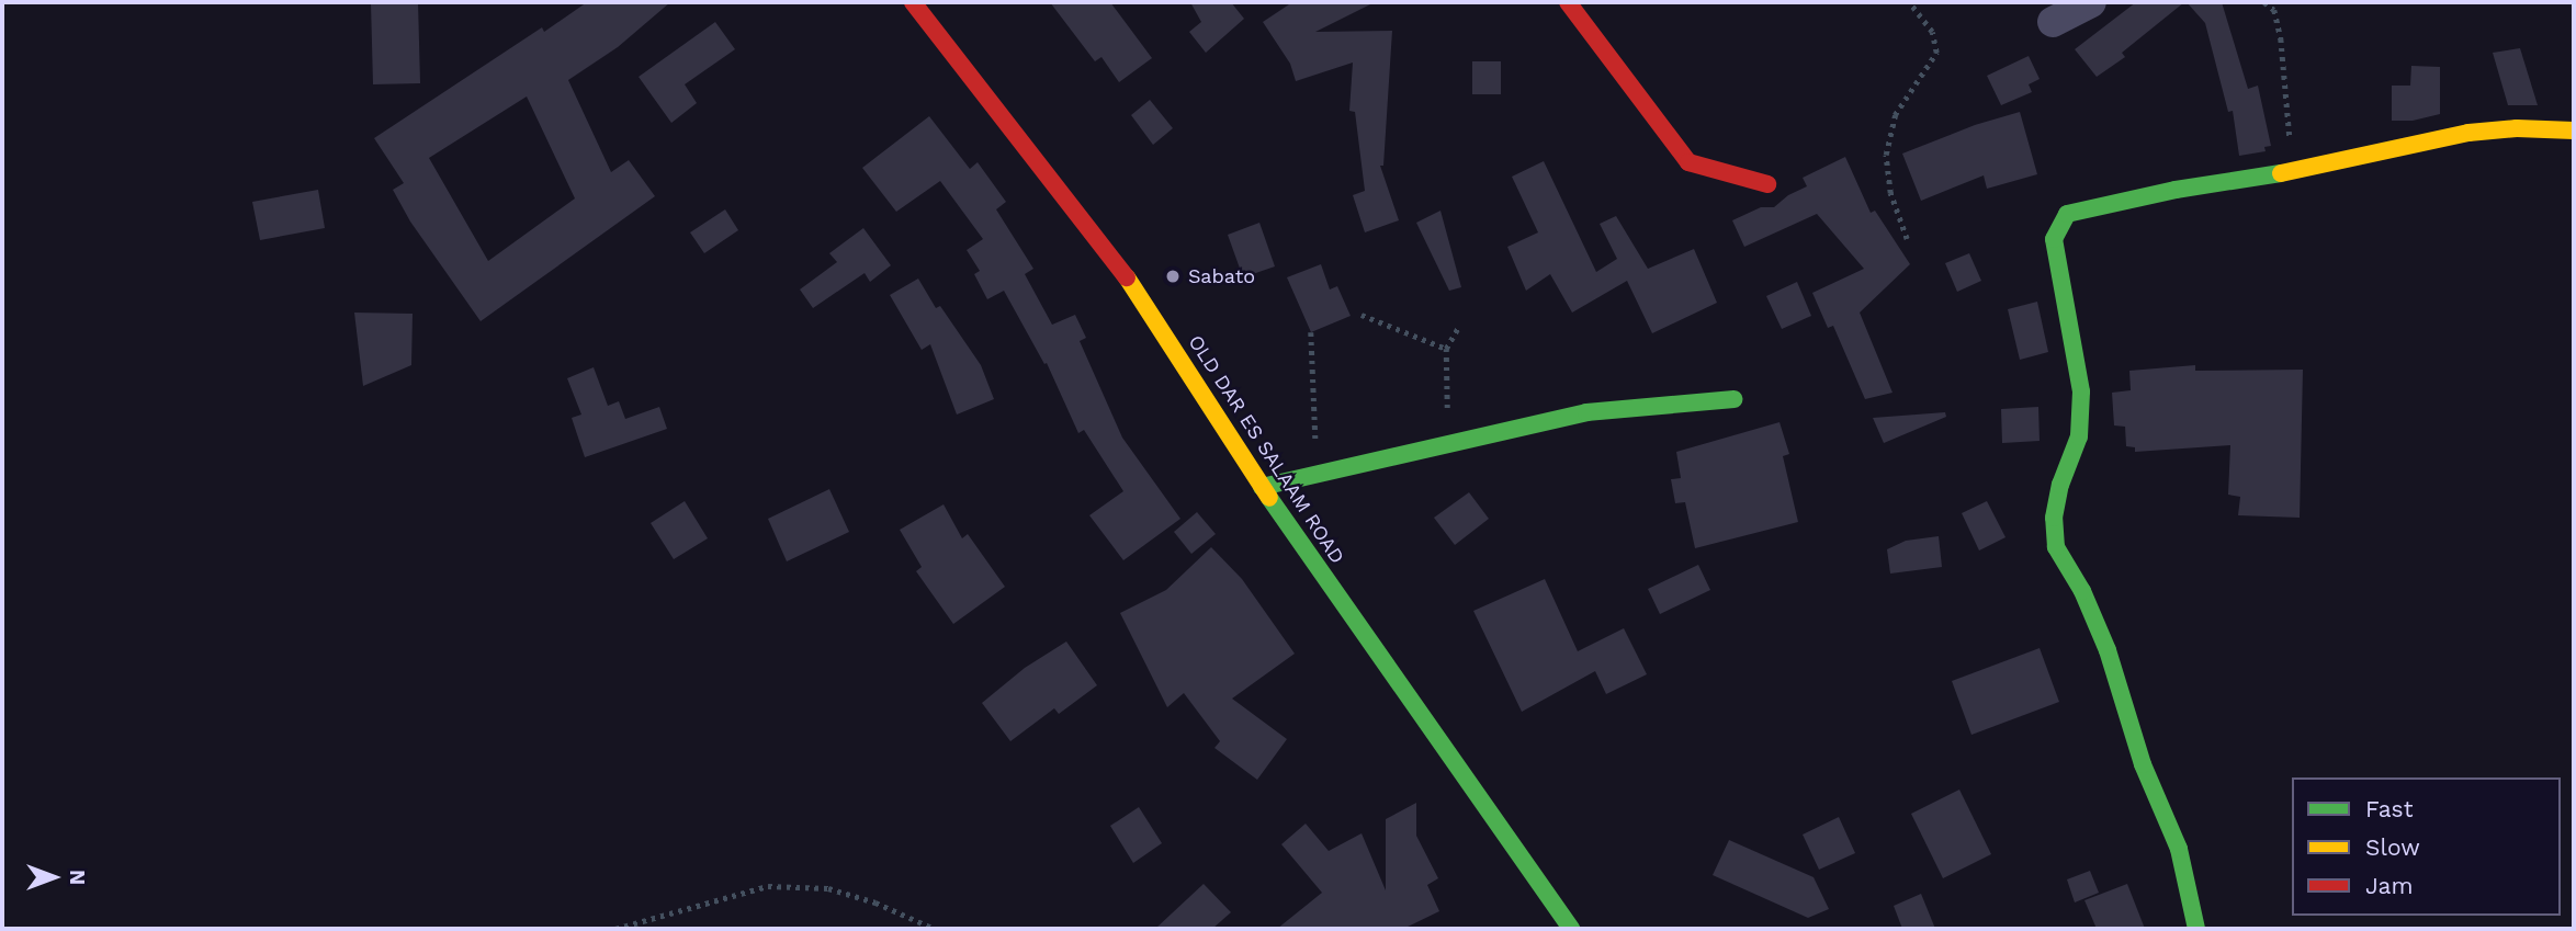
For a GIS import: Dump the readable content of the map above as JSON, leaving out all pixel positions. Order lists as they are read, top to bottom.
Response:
{
  "streets": {
    "street": ["OLD DAR ES SALAAM ROAD"]
  },
  "places": ["Sabato"],
  "legend": ["Fast", "Slow", "Jam"],
  "north": "right"
}
